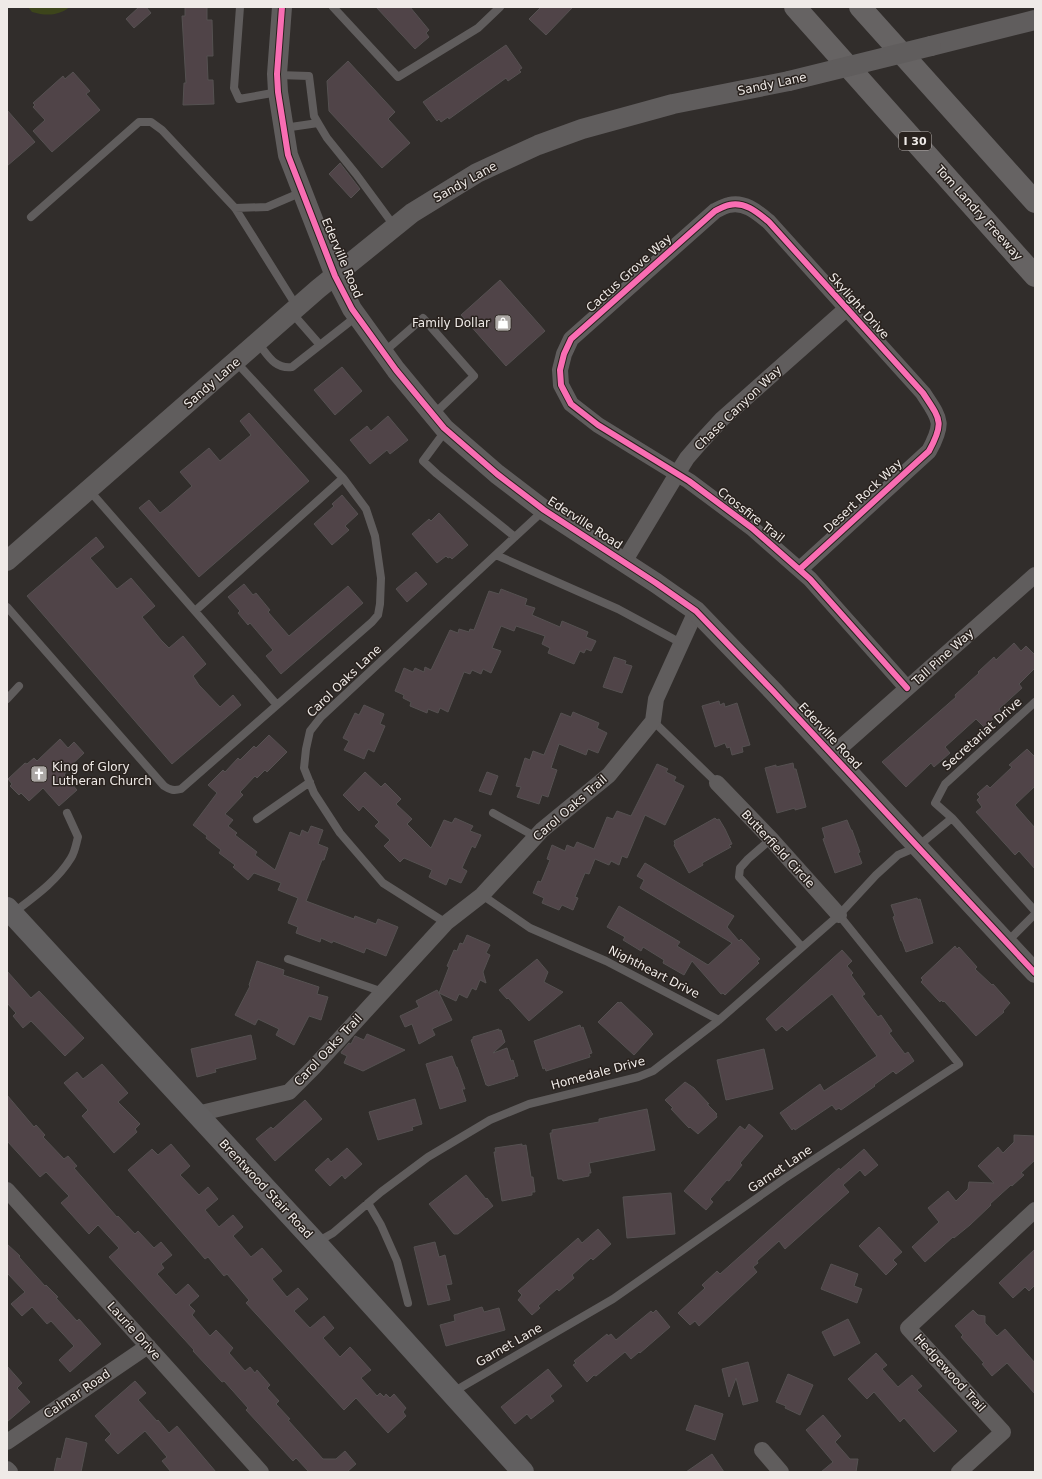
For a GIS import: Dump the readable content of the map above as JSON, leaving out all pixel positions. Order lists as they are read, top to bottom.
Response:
{
  "streets": {
    "highway": ["I 30", "Tom Landry Freeway"],
    "main road": ["Brentwood Stair Road"],
    "street": [
      "Sandy Lane",
      "Ederville Road",
      "Cactus Grove Way",
      "Skylight Drive",
      "Chase Canyon Way",
      "Desert Rock Way",
      "Crossfire Trail",
      "Tall Pine Way",
      "Carol Oaks Trail",
      "Butterfield Circle",
      "Laurie Drive",
      "Hedgewood Trail",
      "Calmar Road"
    ],
    "lane": [
      "Carol Oaks Lane",
      "Secretariat Drive",
      "Nightheart Drive",
      "Homedale Drive",
      "Garnet Lane"
    ]
  },
  "crossings": [
    ["Sandy Lane", "Ederville Road"],
    ["Ederville Road", "Chase Canyon Way"],
    ["Ederville Road", "Tall Pine Way"],
    ["Ederville Road", "Carol Oaks Lane"],
    ["Ederville Road", "Homedale Drive"],
    ["Cactus Grove Way", "Skylight Drive"],
    ["Cactus Grove Way", "Crossfire Trail"],
    ["Skylight Drive", "Chase Canyon Way"],
    ["Skylight Drive", "Desert Rock Way"],
    ["Chase Canyon Way", "Crossfire Trail"],
    ["Desert Rock Way", "Crossfire Trail"],
    ["Crossfire Trail", "Tall Pine Way"],
    ["Carol Oaks Lane", "Carol Oaks Trail"],
    ["Secretariat Drive", "Homedale Drive"],
    ["Carol Oaks Trail", "Nightheart Drive"],
    ["Carol Oaks Trail", "Brentwood Stair Road"],
    ["Butterfield Circle", "Homedale Drive"],
    ["Butterfield Circle", "Garnet Lane"],
    ["Nightheart Drive", "Homedale Drive"],
    ["Homedale Drive", "Garnet Lane"],
    ["Homedale Drive", "Brentwood Stair Road"],
    ["Garnet Lane", "Brentwood Stair Road"],
    ["Laurie Drive", "Calmar Road"]
  ],
  "places": {
    "shop": ["Family Dollar"],
    "church": ["King of Glory Lutheran Church"]
  }
}
